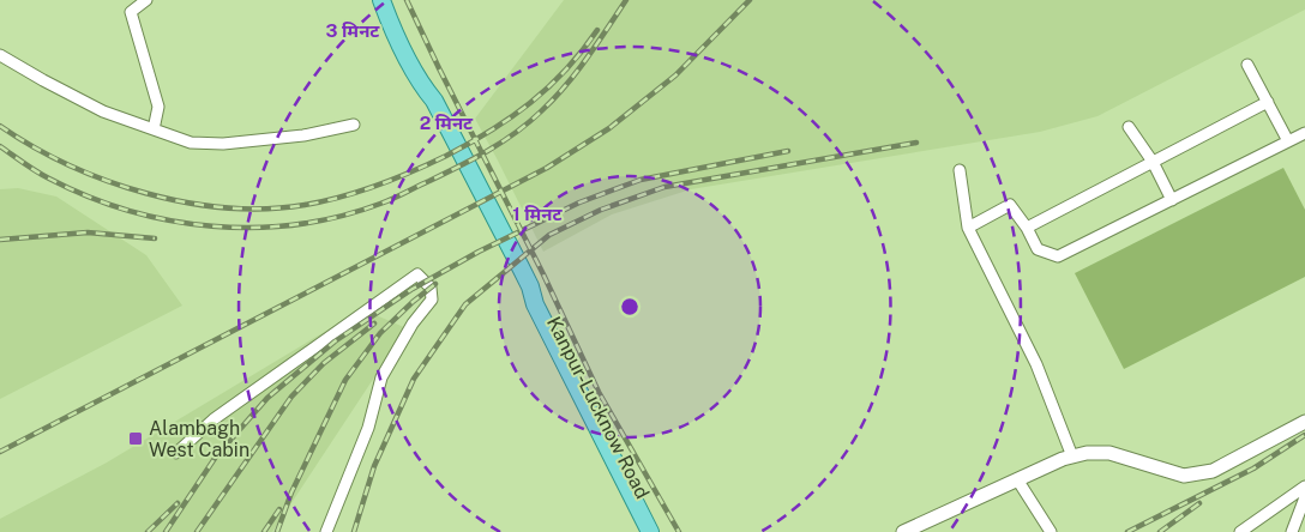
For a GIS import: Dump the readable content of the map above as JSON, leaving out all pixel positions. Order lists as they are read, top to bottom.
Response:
{
  "streets": {
    "main road": ["Kanpur-Lucknow Road"]
  },
  "places": {
    "transit": ["Alambagh West Cabin"]
  },
  "rings": ["3 मिनट", "2 मिनट", "1 मिनट"]
}
